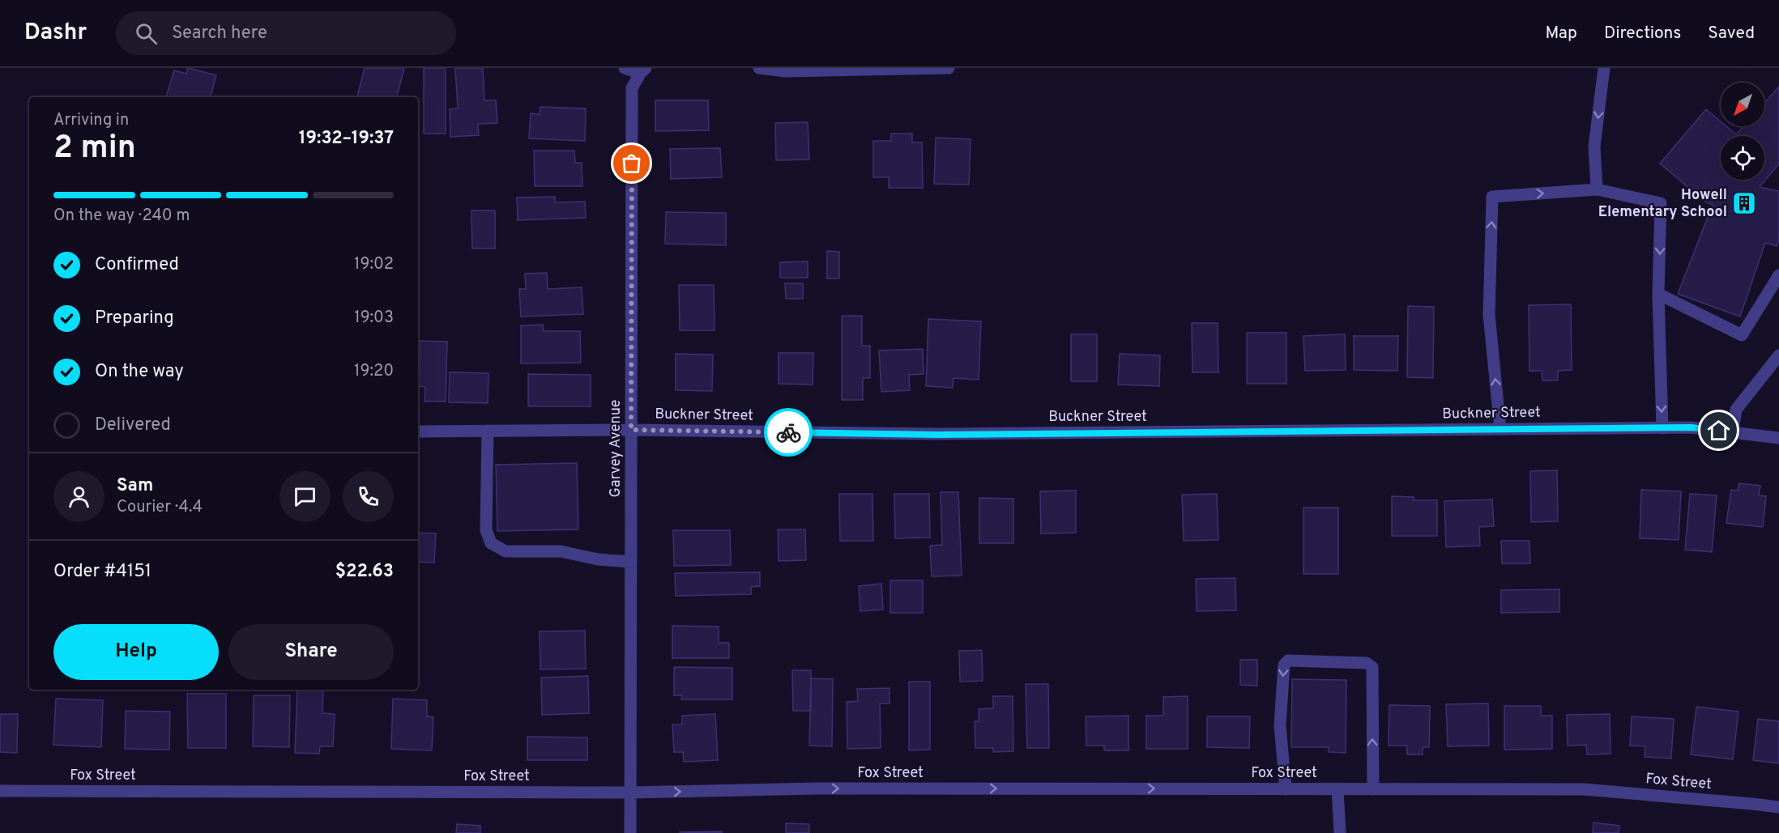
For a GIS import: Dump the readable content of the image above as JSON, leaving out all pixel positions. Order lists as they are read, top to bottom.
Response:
{
  "streets": {
    "street": ["Buckner Street", "Garvey Avenue", "Fox Street"]
  },
  "crossings": [
    ["Buckner Street", "Garvey Avenue"],
    ["Garvey Avenue", "Fox Street"]
  ],
  "one_way": ["Fox Street"],
  "places": {
    "building": ["Howell Elementary School"]
  },
  "north": "bottom left",
  "page": {
    "header": "Dashr",
    "search": "Search here",
    "nav": ["Map", "Directions", "Saved"],
    "heading": ["2 min", "Arriving in", "19:32–19:37"],
    "panel": [
      "Sam",
      "Courier · 4.4",
      "Order #4151",
      "$22.63"
    ],
    "bar": "On the way · 240 m",
    "list": [
      ["Confirmed", "19:02"],
      ["Preparing", "19:03"],
      ["On the way", "19:20"],
      "Delivered"
    ],
    "buttons": ["Help", "Share"]
  }
}
